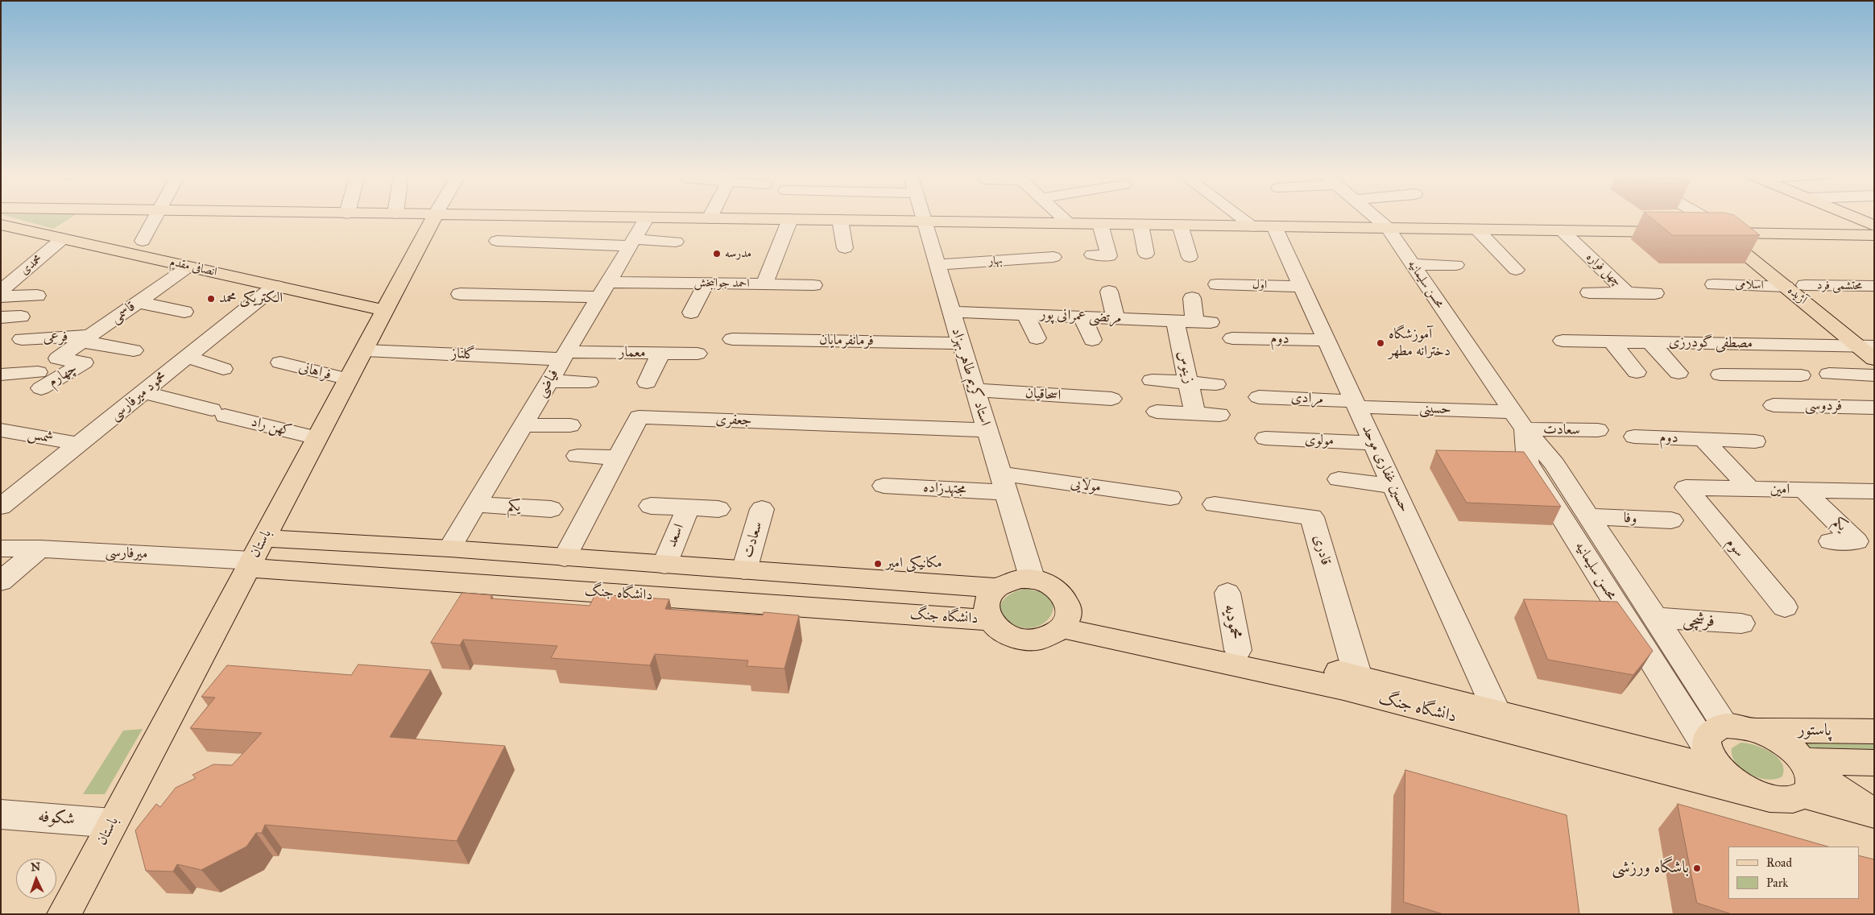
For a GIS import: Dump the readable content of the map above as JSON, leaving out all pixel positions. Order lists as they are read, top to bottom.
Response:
{
  "streets": {
    "main road": [
      "انصافی مقدم",
      "آژیده",
      "باستان",
      "دانشگاه جنگ",
      "پاستور"
    ],
    "street": [
      "بهار",
      "محمدی",
      "چهل فواره",
      "احمد جوانبخش",
      "محسن سلیمانیه",
      "اول",
      "اسلامی",
      "محتشمی فرد",
      "قاسمی",
      "مرتضی عمرانی پور",
      "فرعی",
      "دوم",
      "فرمانفرمایان",
      "مصطفی گودرزی",
      "معمار",
      "گلناز",
      "زینوس",
      "فراهانی",
      "چهارم",
      "استاد کریم طاهر بهزاد",
      "فیاضی",
      "اسحاقیان",
      "محمود میرفارسی",
      "مرادی",
      "فردوسی",
      "حسینی",
      "جعفری",
      "کهن راد",
      "سعادت",
      "شمس",
      "مولوی",
      "حسین غفاری موحد",
      "مولایی",
      "مجتهدزاده",
      "امین",
      "یکم",
      "وفا",
      "اسعد",
      "سوم",
      "قادری",
      "میرفارسی",
      "فرشچی",
      "محمودیه",
      "شکوفه"
    ]
  },
  "crossings": [
    ["بهار", "استاد کریم طاهر بهزاد"],
    ["محمدی", "انصافی مقدم"],
    ["انصافی مقدم", "قاسمی"],
    ["انصافی مقدم", "محمود میرفارسی"],
    ["انصافی مقدم", "باستان"],
    ["احمد جوانبخش", "فیاضی"],
    ["محسن سلیمانیه", "حسینی"],
    ["محسن سلیمانیه", "سعادت"],
    ["محسن سلیمانیه", "وفا"],
    ["محسن سلیمانیه", "دانشگاه جنگ"],
    ["محسن سلیمانیه", "فرشچی"],
    ["محسن سلیمانیه", "پاستور"],
    ["اول", "حسین غفاری موحد"],
    ["اسلامی", "آژیده"],
    ["محتشمی فرد", "آژیده"],
    ["آژیده", "مصطفی گودرزی"],
    ["قاسمی", "فرعی"],
    ["قاسمی", "چهارم"],
    ["مرتضی عمرانی پور", "زینوس"],
    ["مرتضی عمرانی پور", "استاد کریم طاهر بهزاد"],
    ["دوم", "حسین غفاری موحد"],
    ["فرمانفرمایان", "استاد کریم طاهر بهزاد"],
    ["معمار", "گلناز"],
    ["معمار", "فیاضی"],
    ["گلناز", "فیاضی"],
    ["گلناز", "باستان"],
    ["فراهانی", "باستان"],
    ["استاد کریم طاهر بهزاد", "اسحاقیان"],
    ["استاد کریم طاهر بهزاد", "جعفری"],
    ["استاد کریم طاهر بهزاد", "مولایی"],
    ["استاد کریم طاهر بهزاد", "مجتهدزاده"],
    ["استاد کریم طاهر بهزاد", "دانشگاه جنگ"],
    ["فیاضی", "یکم"],
    ["محمود میرفارسی", "کهن راد"],
    ["محمود میرفارسی", "شمس"],
    ["مرادی", "حسینی"],
    ["مرادی", "حسین غفاری موحد"],
    ["حسینی", "سعادت"],
    ["حسینی", "حسین غفاری موحد"],
    ["کهن راد", "باستان"],
    ["مولوی", "حسین غفاری موحد"],
    ["حسین غفاری موحد", "دانشگاه جنگ"],
    ["مولایی", "مجتهدزاده"],
    ["امین", "یکم"],
    ["امین", "سوم"],
    ["باستان", "میرفارسی"],
    ["باستان", "دانشگاه جنگ"],
    ["باستان", "شکوفه"],
    ["قادری", "دانشگاه جنگ"],
    ["میرفارسی", "دانشگاه جنگ"],
    ["دانشگاه جنگ", "محمودیه"]
  ],
  "places": [
    "مدرسه",
    "الکتریکی محمد",
    "آموزشگاه دخترانه مطهر",
    "مکانیکی امیر",
    "باشگاه ورزشی"
  ],
  "legend": ["Road", "Park"],
  "north": "top"
}
